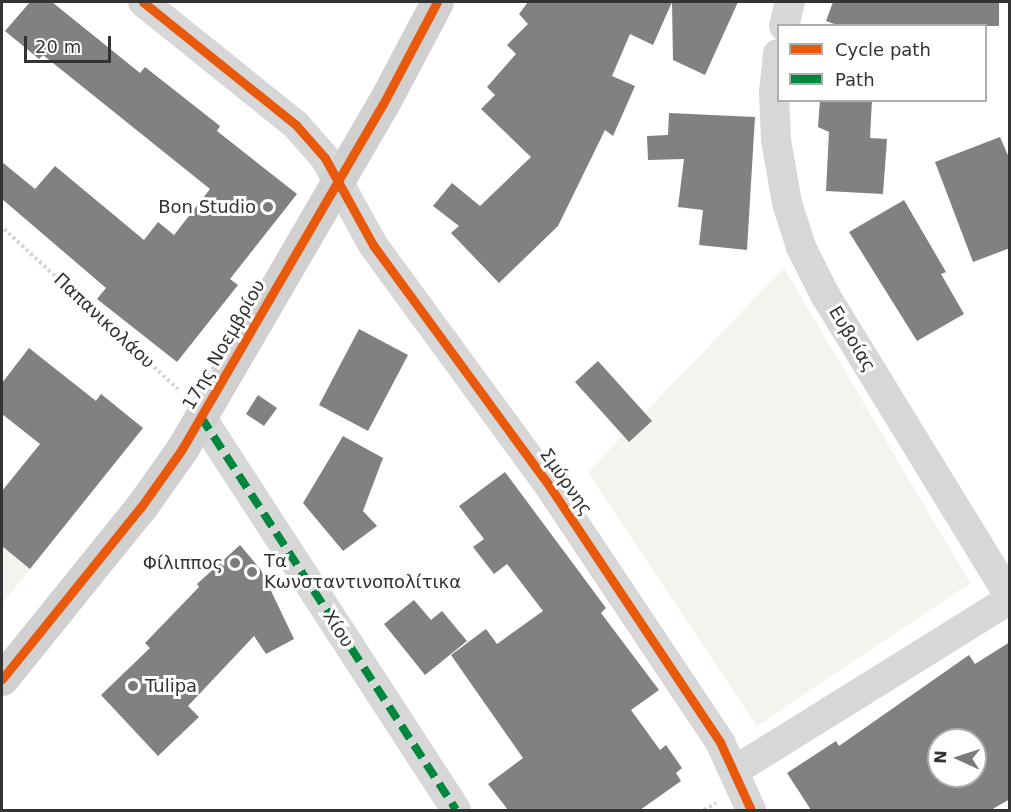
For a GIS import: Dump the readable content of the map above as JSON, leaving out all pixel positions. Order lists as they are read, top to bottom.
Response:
{
  "streets": {
    "street": [
      "Ευβοίας",
      "17ης Νοεμβρίου",
      "Σμύρνης",
      "Χίου"
    ],
    "path": ["Παπανικολάου"]
  },
  "crossings": [
    ["Παπανικολάου", "17ης Νοεμβρίου"],
    ["Παπανικολάου", "Χίου"],
    ["17ης Νοεμβρίου", "Σμύρνης"],
    ["17ης Νοεμβρίου", "Χίου"]
  ],
  "places": [
    "Bon Studio",
    "Φίλιππος",
    "Τα Κωνσταντινοπολίτικα",
    "Tulipa"
  ],
  "legend": ["Cycle path", "Path"],
  "scale_bar": "20 m",
  "north": "left"
}
